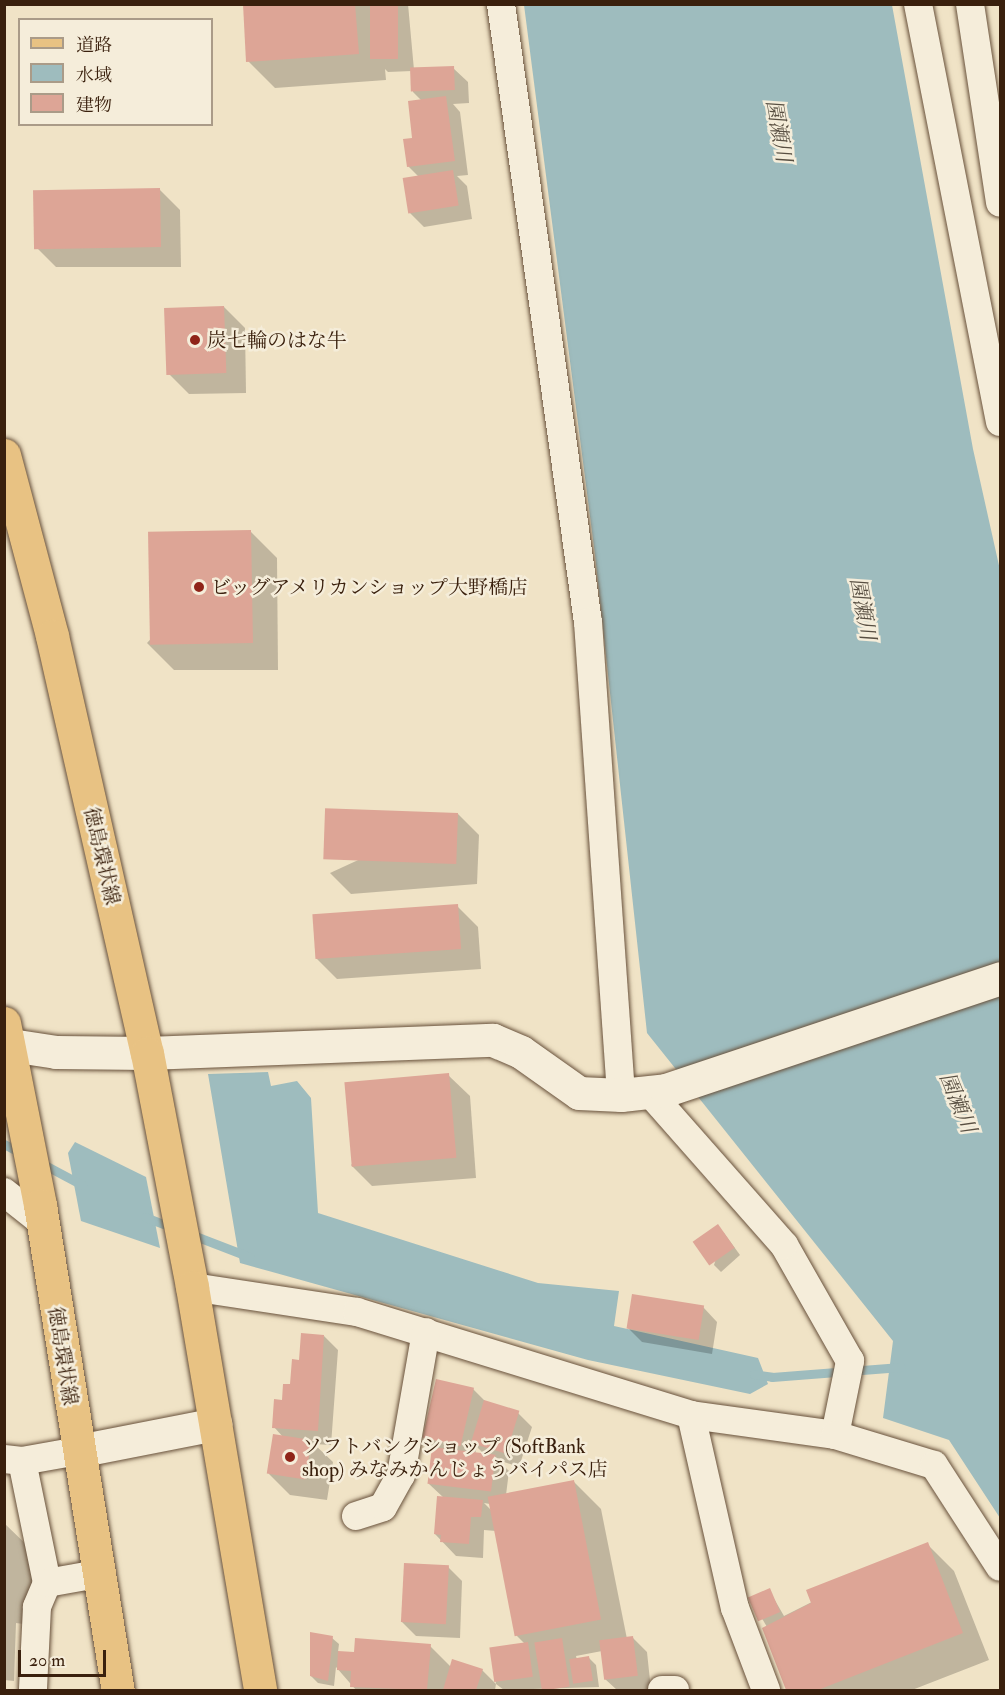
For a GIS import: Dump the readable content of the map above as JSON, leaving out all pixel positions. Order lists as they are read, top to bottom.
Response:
{
  "streets": {
    "main road": ["徳島環状線"]
  },
  "water": ["園瀬川"],
  "places": ["炭七輪のはな牛", "ビッグアメリカンショップ大野橋店", "ソフトバンクショップ (SoftBank shop) みなみかんじょうバイパス店"],
  "legend": ["道路", "水域", "建物"],
  "scale_bar": "20 m"
}
